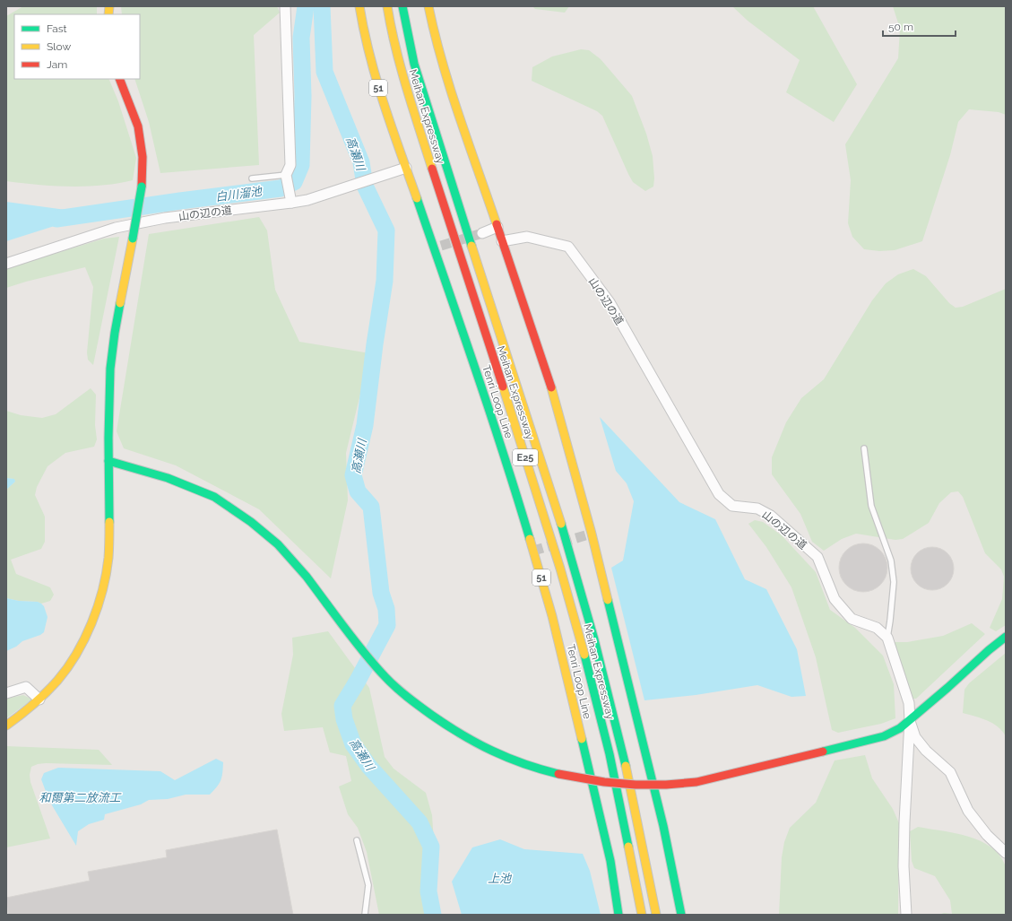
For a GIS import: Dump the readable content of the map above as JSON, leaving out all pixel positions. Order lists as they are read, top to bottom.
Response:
{
  "streets": {
    "main road": [
      "51",
      "Meihan Expressway",
      "Tenri Loop Line",
      "E25"
    ],
    "street": ["山の辺の道"]
  },
  "crossings": [
    ["山の辺の道", "Tenri Loop Line"]
  ],
  "water": [
    "高瀬川",
    "白川溜池",
    "和爾第二放流工",
    "上池"
  ],
  "legend": ["Fast", "Slow", "Jam"],
  "scale_bar": "50 m"
}
